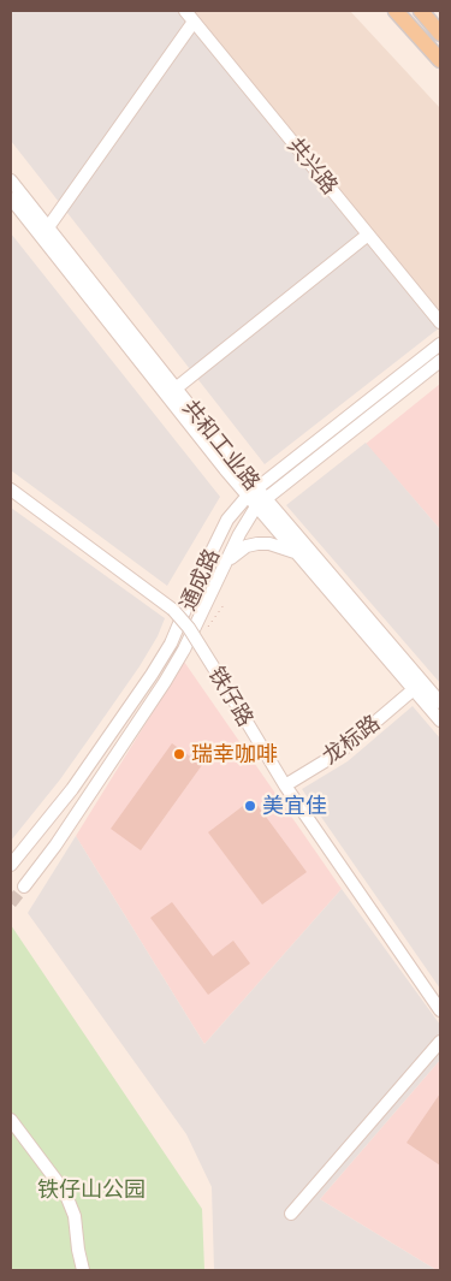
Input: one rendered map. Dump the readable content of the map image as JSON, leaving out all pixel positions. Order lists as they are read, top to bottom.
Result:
{
  "streets": {
    "street": [
      "共兴路",
      "共和工业路",
      "通成路",
      "铁仔路",
      "龙标路"
    ]
  },
  "crossings": [
    ["共和工业路", "通成路"],
    ["共和工业路", "龙标路"],
    ["铁仔路", "龙标路"]
  ],
  "parks": ["铁仔山公园"],
  "places": ["瑞幸咖啡", "美宜佳"]
}
